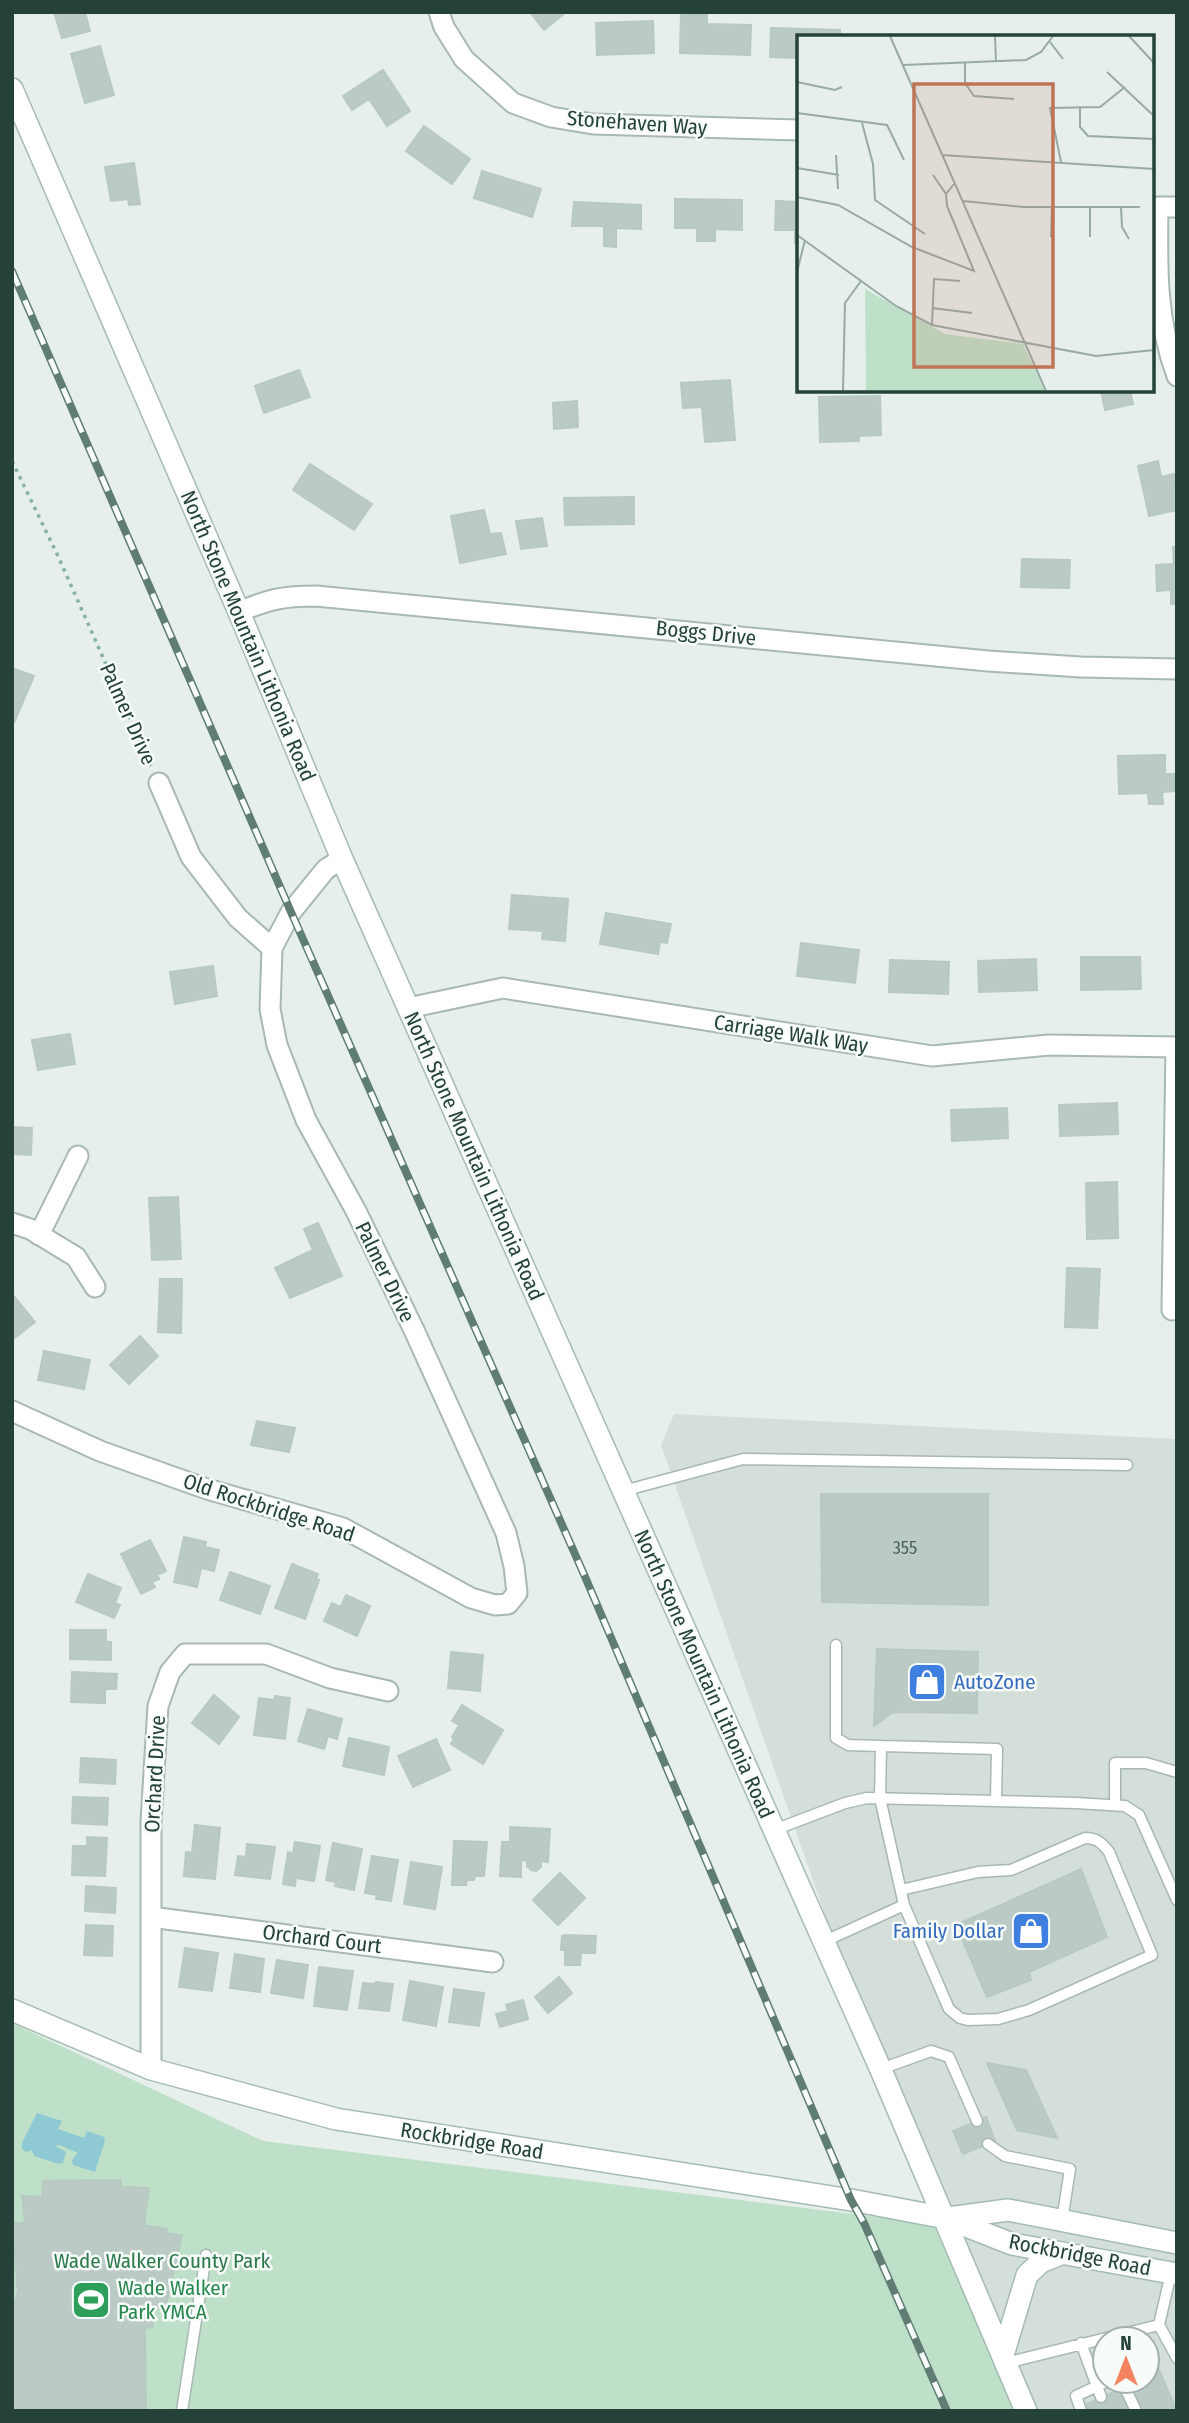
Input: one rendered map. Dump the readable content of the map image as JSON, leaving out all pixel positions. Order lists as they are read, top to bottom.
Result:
{
  "streets": {
    "main road": ["North Stone Mountain Lithonia Road", "Rockbridge Road"],
    "street": [
      "Stonehaven Way",
      "Boggs Drive",
      "Palmer Drive",
      "Carriage Walk Way",
      "Old Rockbridge Road",
      "Orchard Drive",
      "Orchard Court"
    ]
  },
  "crossings": [
    ["Boggs Drive", "North Stone Mountain Lithonia Road"],
    ["North Stone Mountain Lithonia Road", "Palmer Drive"],
    ["North Stone Mountain Lithonia Road", "Carriage Walk Way"],
    ["North Stone Mountain Lithonia Road", "Rockbridge Road"],
    ["Palmer Drive", "Old Rockbridge Road"],
    ["Orchard Drive", "Orchard Court"],
    ["Orchard Drive", "Rockbridge Road"]
  ],
  "parks": ["Wade Walker County Park"],
  "places": {
    "shop": ["AutoZone", "Family Dollar"],
    "sports": ["Wade Walker Park YMCA"]
  },
  "house_numbers": ["355"],
  "north": "top"
}
